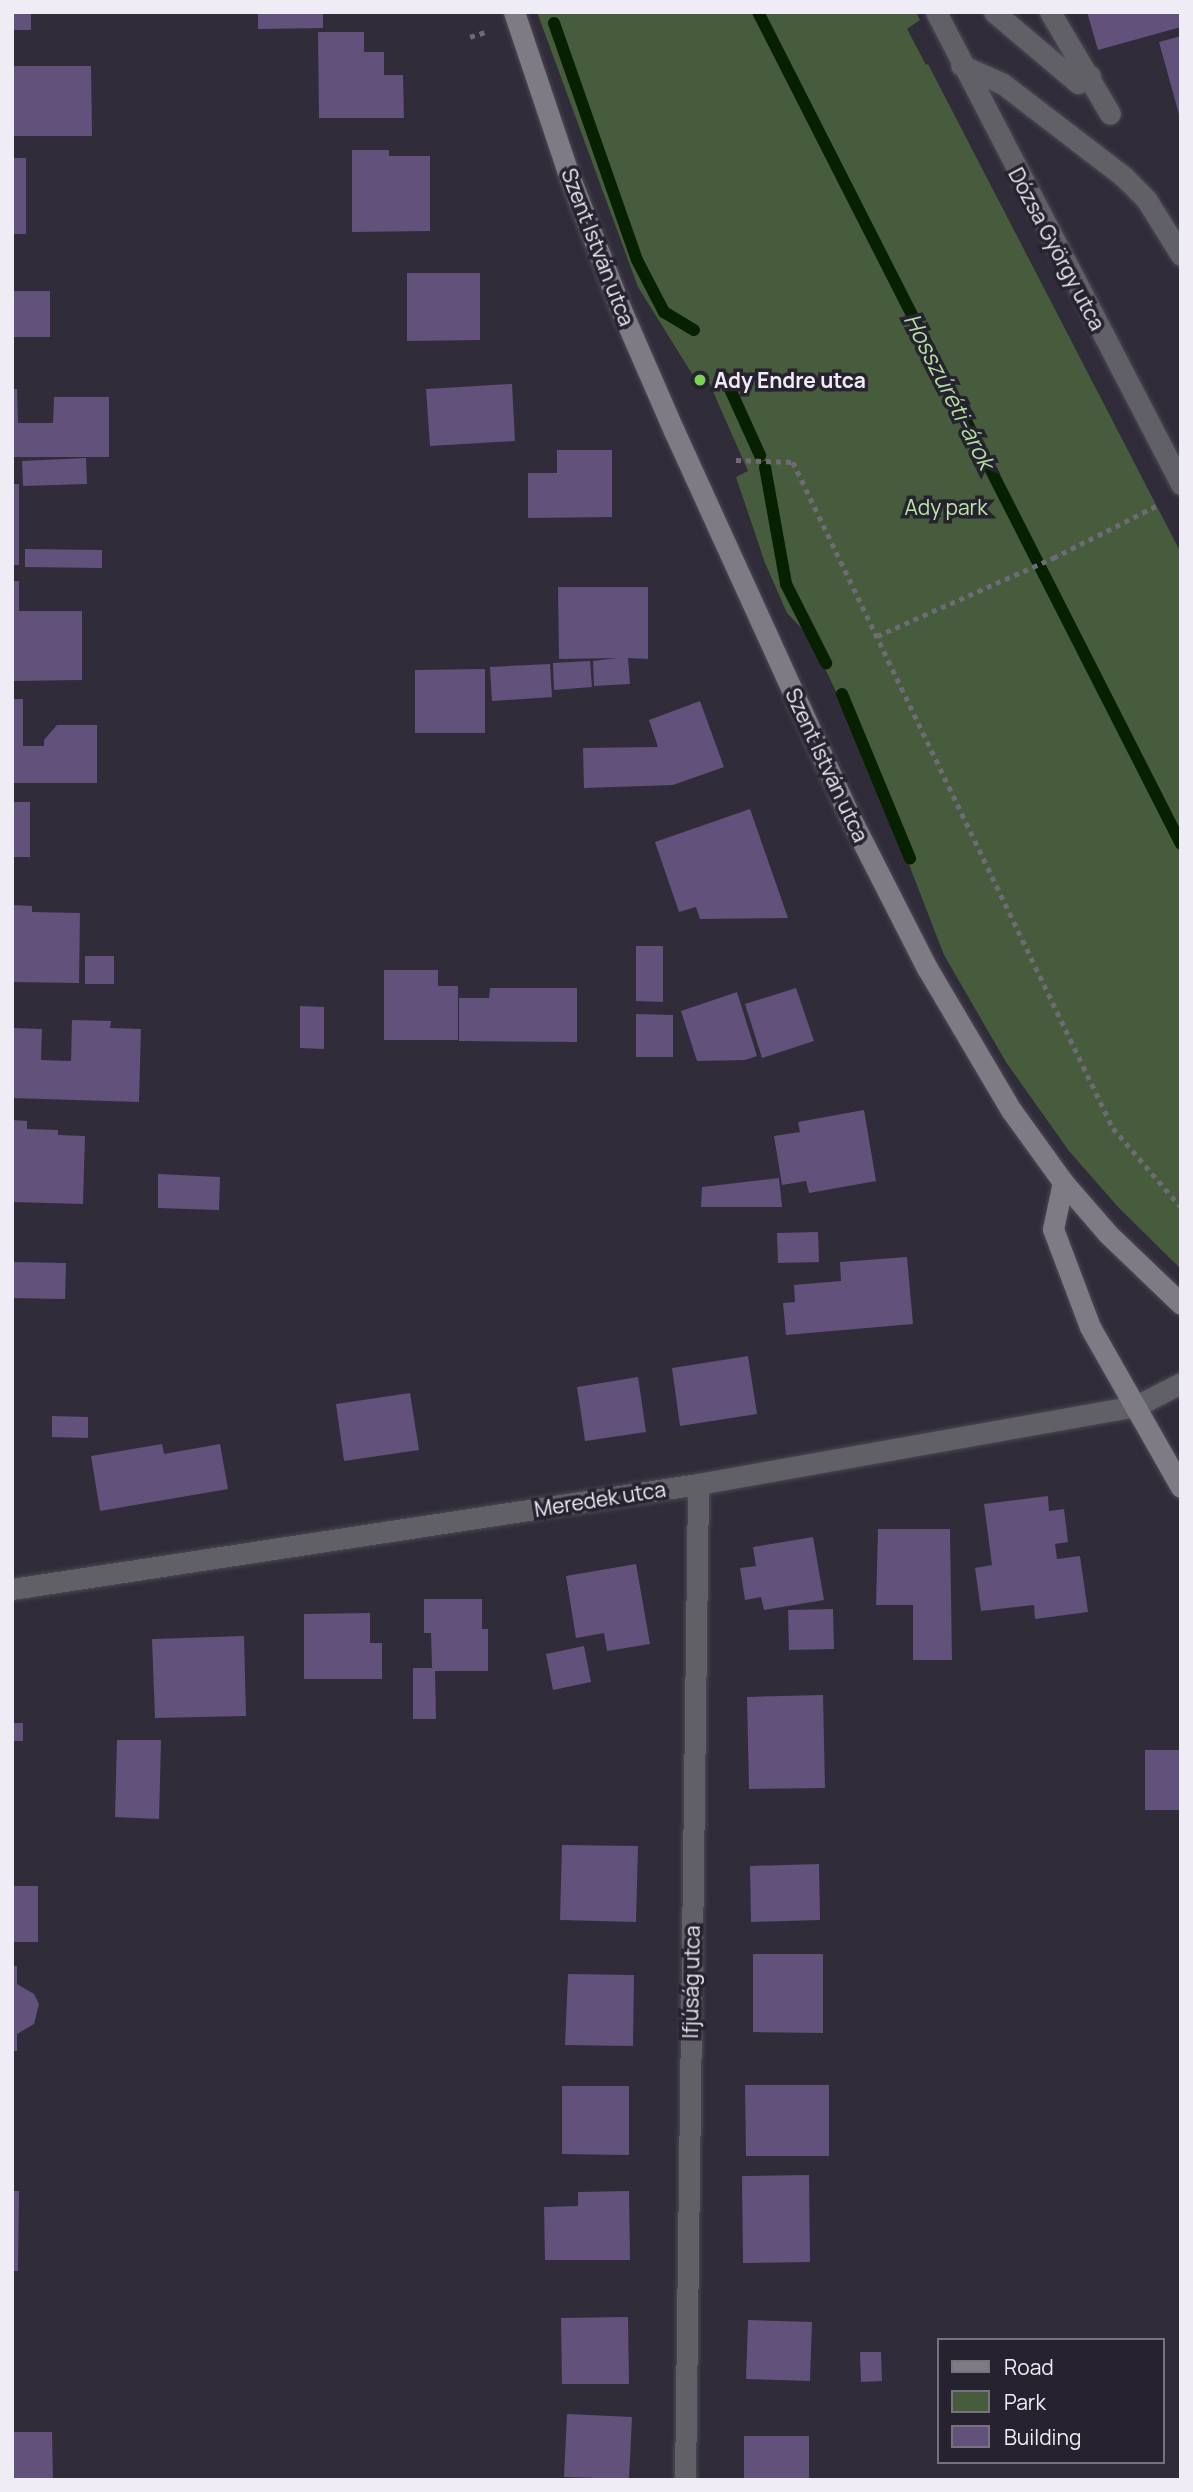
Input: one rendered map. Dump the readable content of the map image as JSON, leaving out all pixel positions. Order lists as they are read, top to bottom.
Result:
{
  "streets": {
    "main road": ["Szent István utca"],
    "street": ["Dózsa György utca", "Meredek utca", "Ifjúság utca"]
  },
  "crossings": [
    ["Meredek utca", "Ifjúság utca"]
  ],
  "water": ["Hosszúréti-árok"],
  "parks": ["Ady park"],
  "places": ["Ady Endre utca"],
  "legend": ["Road", "Park", "Building"]
}
